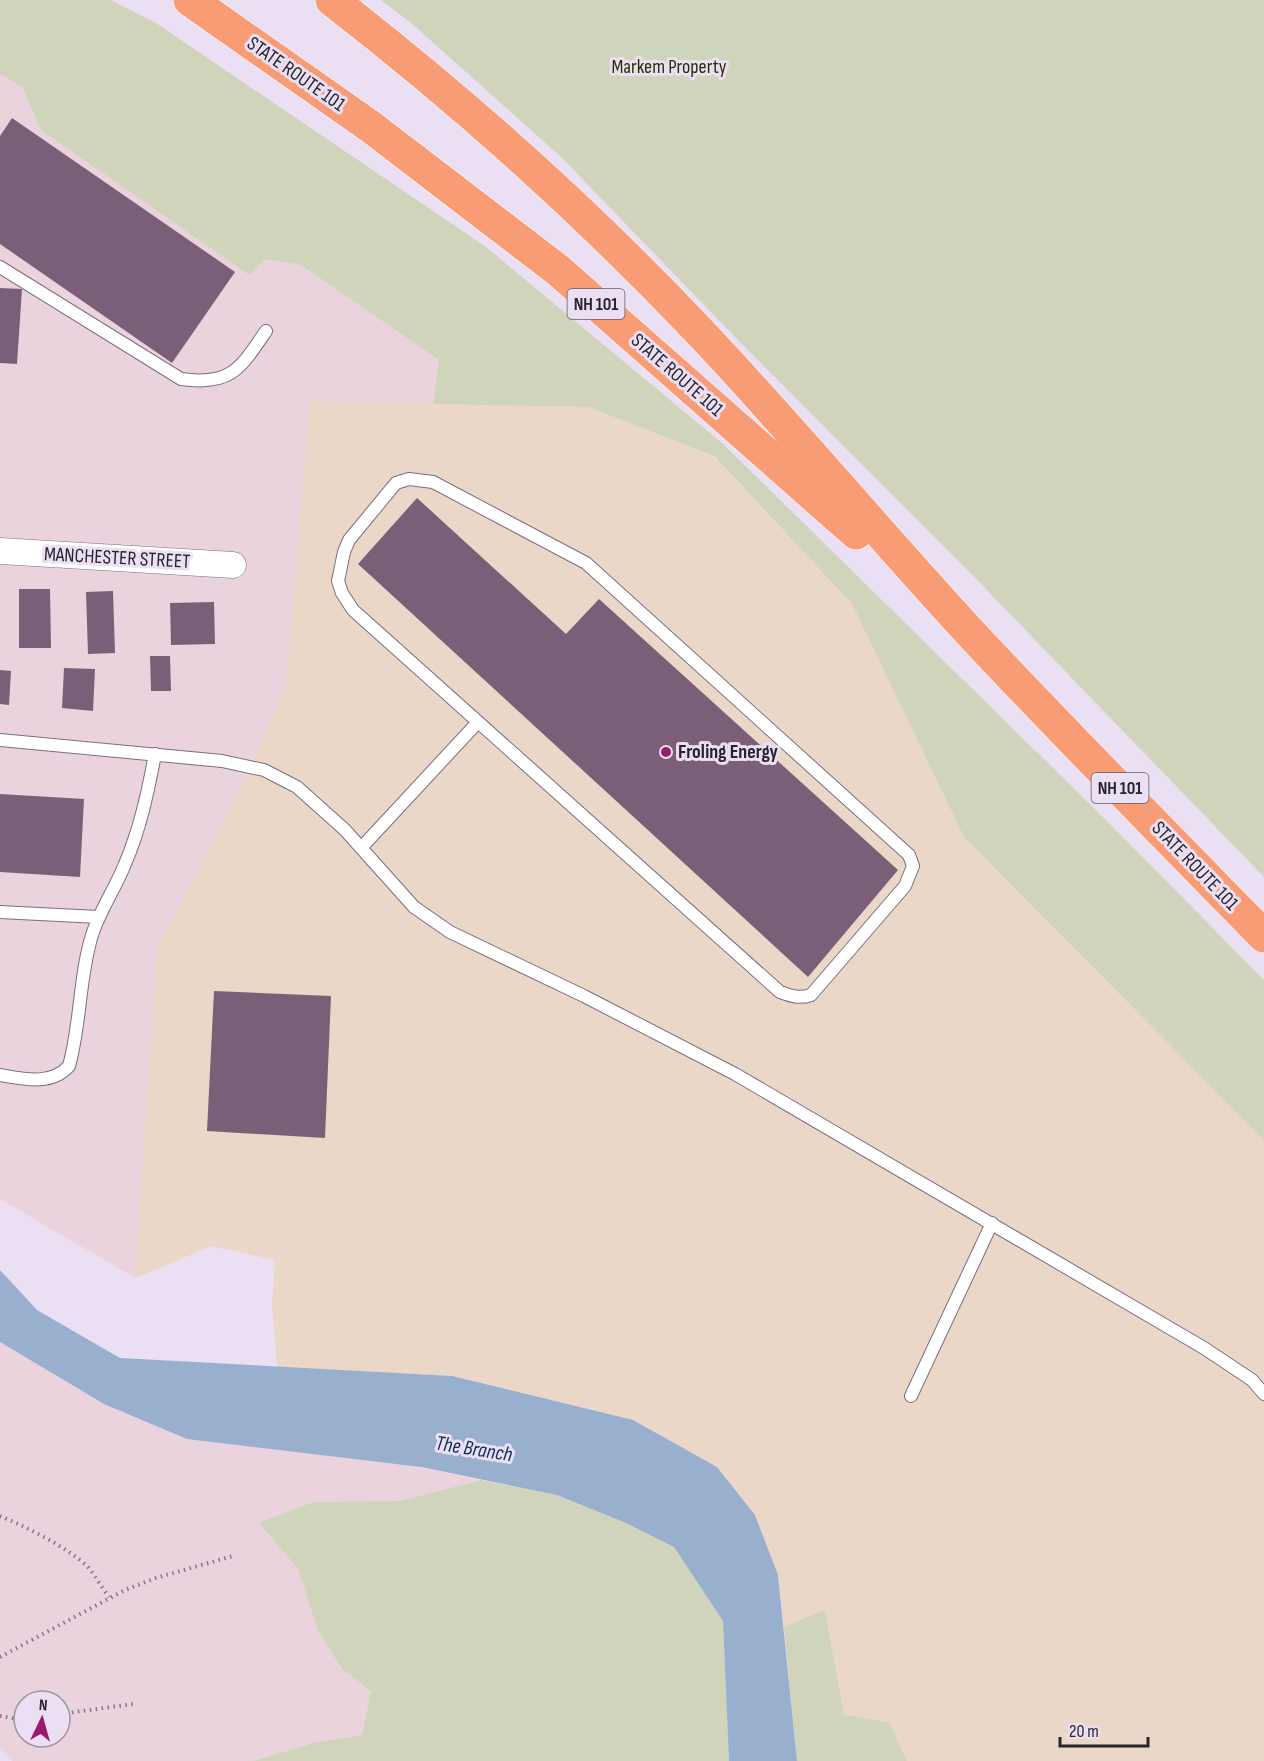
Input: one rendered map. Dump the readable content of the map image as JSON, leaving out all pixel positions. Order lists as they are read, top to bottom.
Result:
{
  "streets": {
    "highway": ["STATE ROUTE 101", "NH 101"],
    "street": ["MANCHESTER STREET"]
  },
  "water": ["The Branch"],
  "parks": ["Markem Property"],
  "places": ["Froling Energy"],
  "scale_bar": "20 m",
  "north": "top"
}
